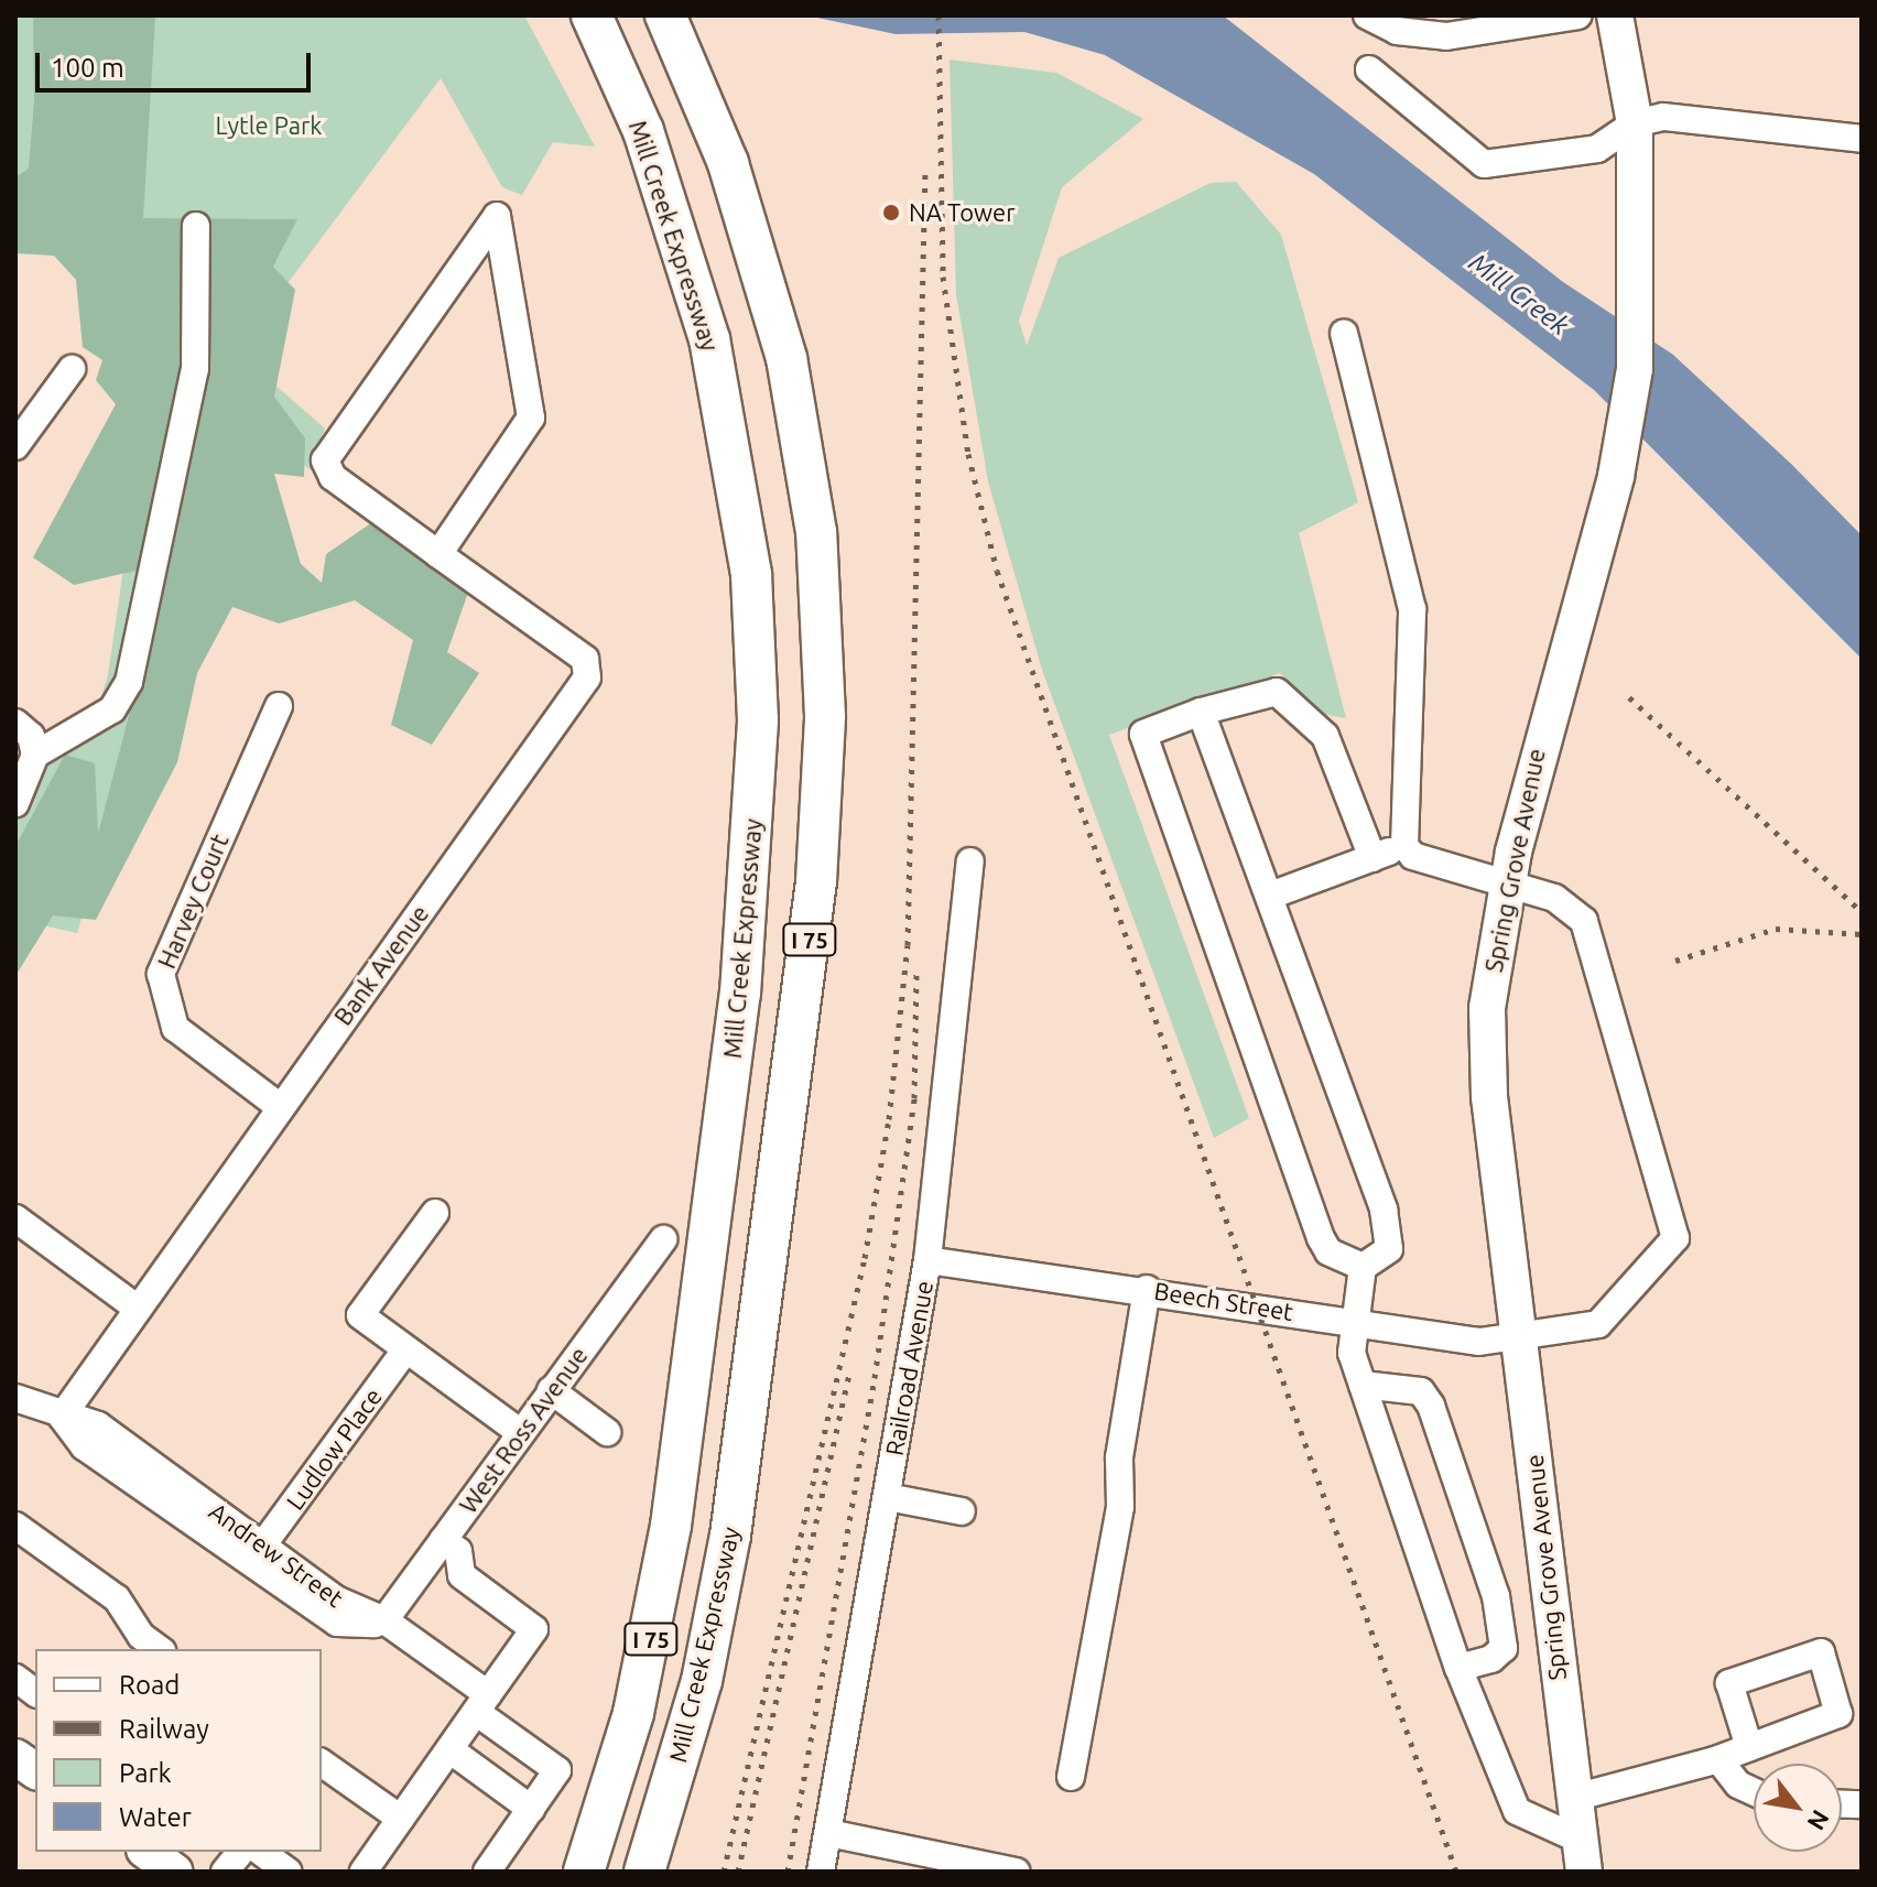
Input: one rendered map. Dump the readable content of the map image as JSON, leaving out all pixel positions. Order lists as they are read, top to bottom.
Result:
{
  "streets": {
    "highway": ["Mill Creek Expressway", "I 75"],
    "main road": ["Spring Grove Avenue"],
    "street": [
      "Harvey Court",
      "Bank Avenue",
      "Beech Street",
      "Railroad Avenue",
      "West Ross Avenue",
      "Ludlow Place",
      "Andrew Street"
    ]
  },
  "crossings": [
    ["Spring Grove Avenue", "Beech Street"],
    ["Harvey Court", "Bank Avenue"],
    ["Bank Avenue", "Andrew Street"],
    ["Beech Street", "Railroad Avenue"],
    ["West Ross Avenue", "Andrew Street"],
    ["Ludlow Place", "Andrew Street"]
  ],
  "water": ["Mill Creek"],
  "parks": ["Lytle Park"],
  "places": ["NA Tower"],
  "legend": [
    "Road",
    "Railway",
    "Park",
    "Water"
  ],
  "scale_bar": "100 m",
  "north": "bottom right"
}
